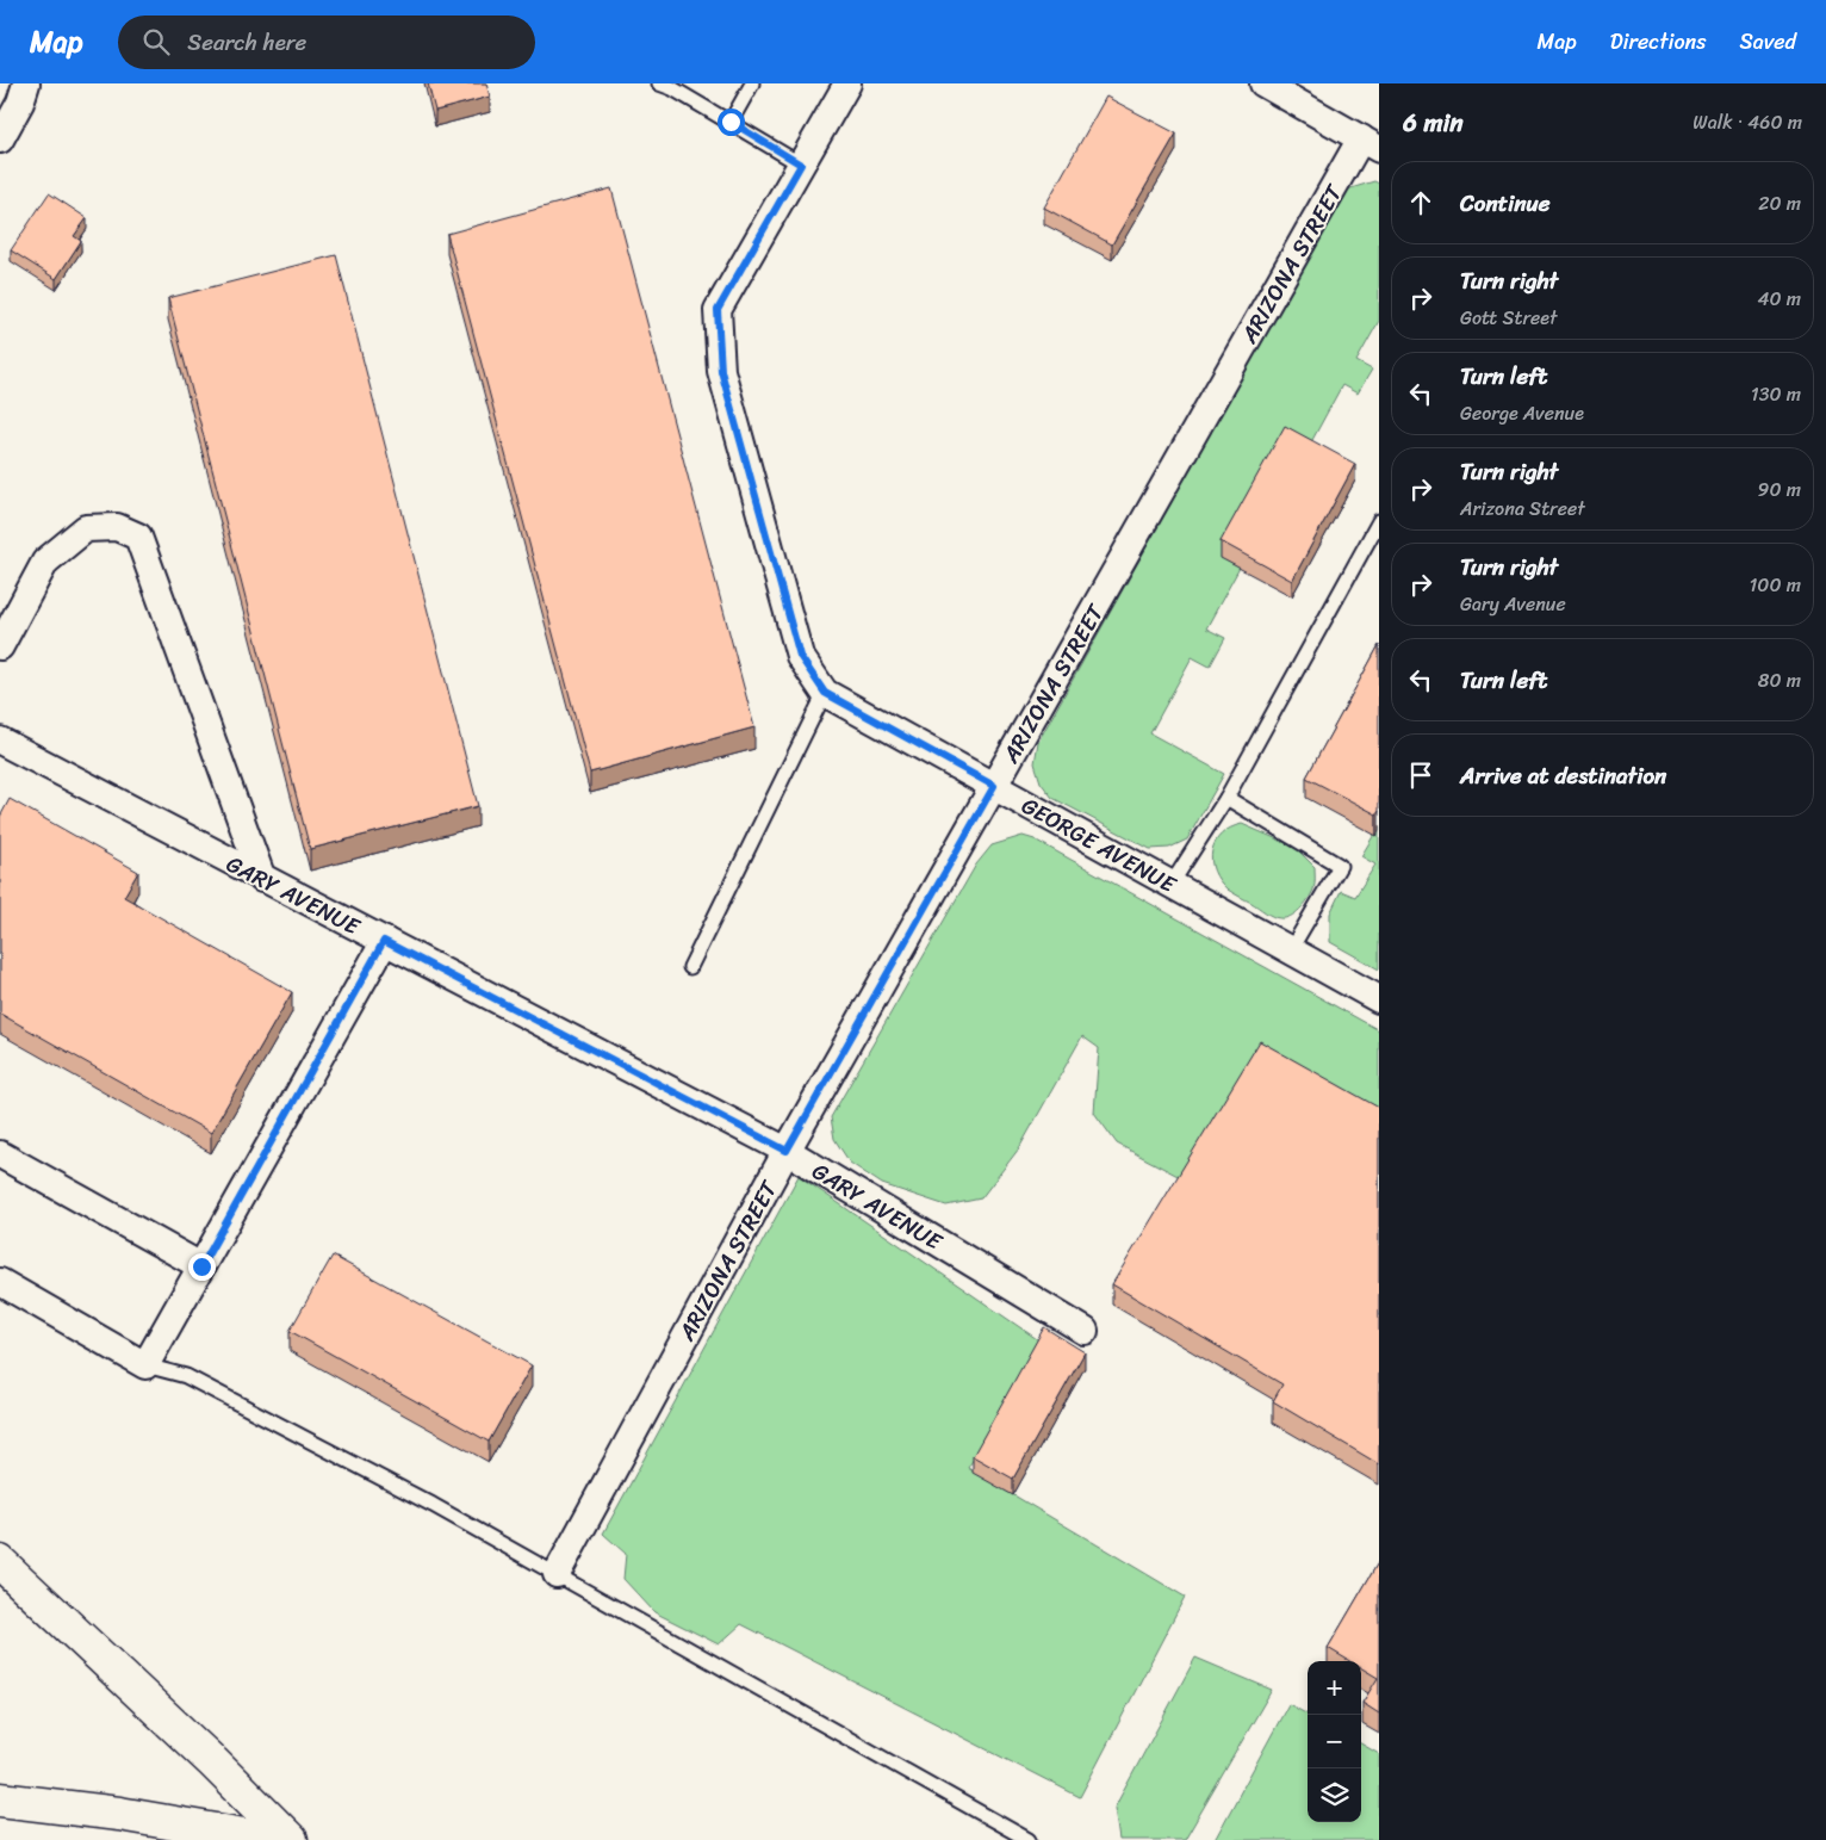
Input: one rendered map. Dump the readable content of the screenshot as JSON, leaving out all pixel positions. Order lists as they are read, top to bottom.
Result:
{
  "streets": {
    "street": ["ARIZONA STREET", "GEORGE AVENUE", "GARY AVENUE"]
  },
  "crossings": [
    ["ARIZONA STREET", "GEORGE AVENUE"],
    ["ARIZONA STREET", "GARY AVENUE"]
  ],
  "page": {
    "header": "Map",
    "search": "Search here",
    "nav": ["Map", "Directions", "Saved"],
    "heading": ["6 min", "Walk · 460 m"],
    "list": [
      ["Continue", "20 m"],
      ["Turn right", "Gott Street", "40 m"],
      ["Turn left", "George Avenue", "130 m"],
      ["Turn right", "Arizona Street", "90 m"],
      ["Turn right", "Gary Avenue", "100 m"],
      ["Turn left", "80 m"],
      "Arrive at destination"
    ],
    "map_buttons": ["+", "−"]
  }
}
